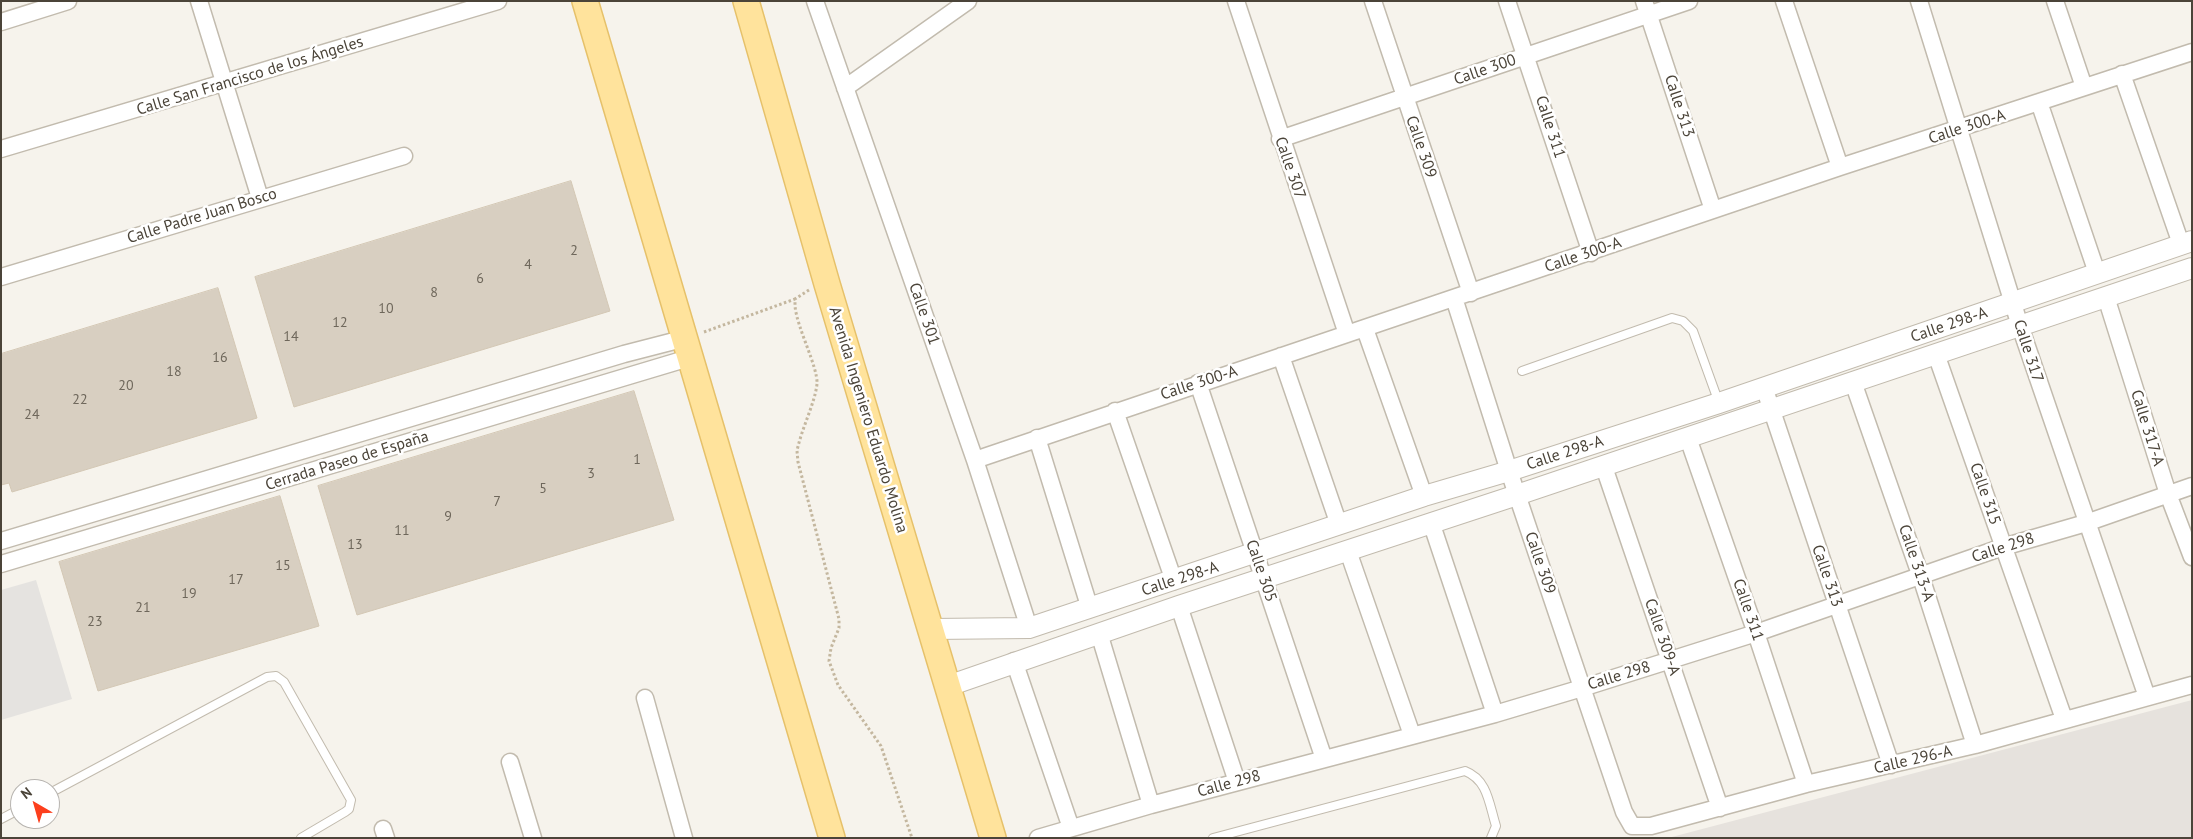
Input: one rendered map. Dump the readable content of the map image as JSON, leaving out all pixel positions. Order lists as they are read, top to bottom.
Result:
{
  "streets": {
    "main road": ["Avenida Ingeniero Eduardo Molina"],
    "street": [
      "Calle 300",
      "Calle San Francisco de los Ángeles",
      "Calle 313",
      "Calle 311",
      "Calle 300-A",
      "Calle 309",
      "Calle 307",
      "Calle Padre Juan Bosco",
      "Calle 301",
      "Calle 298-A",
      "Calle 317",
      "Calle 317-A",
      "Cerrada Paseo de España",
      "Calle 315",
      "Calle 298",
      "Calle 313-A",
      "Calle 305",
      "Calle 309-A",
      "Calle 296-A"
    ]
  },
  "crossings": [
    ["Calle 300", "Calle 313"],
    ["Calle 300", "Calle 311"],
    ["Calle 300", "Calle 309"],
    ["Calle 300", "Calle 307"],
    ["Calle 313", "Calle 300-A"],
    ["Calle 313", "Calle 298-A"],
    ["Calle 313", "Calle 298"],
    ["Calle 313", "Calle 296-A"],
    ["Calle 311", "Calle 300-A"],
    ["Calle 311", "Calle 298-A"],
    ["Calle 311", "Calle 298"],
    ["Calle 311", "Calle 296-A"],
    ["Calle 300-A", "Calle 309"],
    ["Calle 300-A", "Calle 307"],
    ["Calle 300-A", "Calle 301"],
    ["Calle 300-A", "Calle 317"],
    ["Calle 300-A", "Calle 305"],
    ["Calle 309", "Calle 298-A"],
    ["Calle 309", "Calle 298"],
    ["Calle 309", "Calle 296-A"],
    ["Calle 301", "Calle 298-A"],
    ["Calle 298-A", "Calle 317"],
    ["Calle 298-A", "Avenida Ingeniero Eduardo Molina"],
    ["Calle 298-A", "Calle 317-A"],
    ["Calle 298-A", "Calle 315"],
    ["Calle 298-A", "Calle 313-A"],
    ["Calle 298-A", "Calle 305"],
    ["Calle 298-A", "Calle 309-A"],
    ["Calle 317", "Calle 298"],
    ["Calle 317", "Calle 296-A"],
    ["Calle 317-A", "Calle 298"],
    ["Calle 315", "Calle 298"],
    ["Calle 315", "Calle 296-A"],
    ["Calle 298", "Calle 313-A"],
    ["Calle 298", "Calle 305"],
    ["Calle 298", "Calle 309-A"],
    ["Calle 313-A", "Calle 296-A"],
    ["Calle 309-A", "Calle 296-A"]
  ],
  "house_numbers": [
    "2",
    "4",
    "6",
    "8",
    "10",
    "12",
    "14",
    "16",
    "18",
    "20",
    "22",
    "24",
    "1",
    "3",
    "5",
    "7",
    "9",
    "11",
    "13",
    "15",
    "17",
    "19",
    "21",
    "23"
  ],
  "north": "top left"
}
